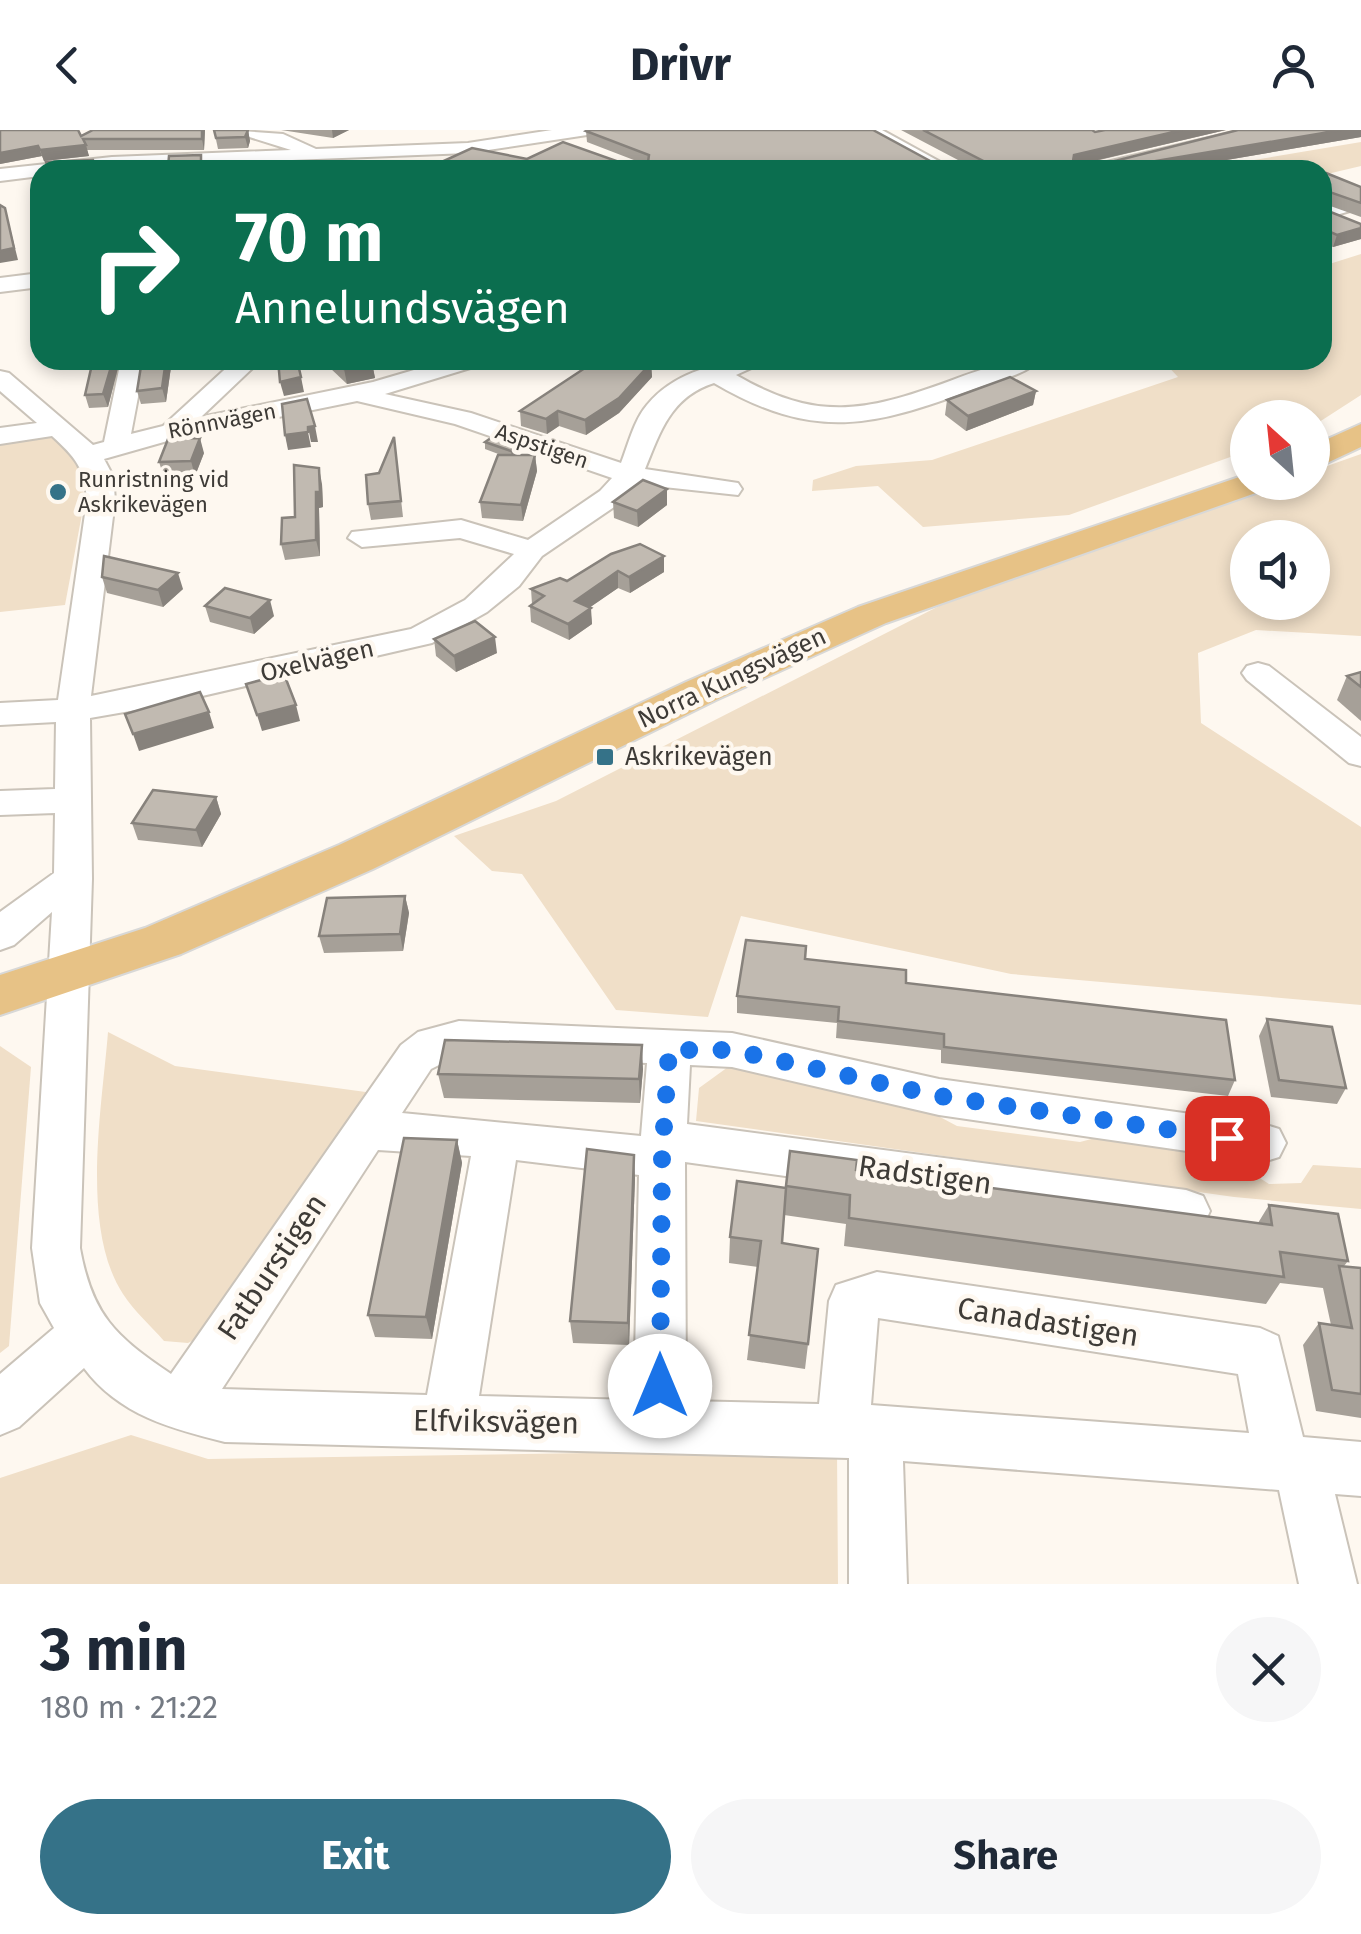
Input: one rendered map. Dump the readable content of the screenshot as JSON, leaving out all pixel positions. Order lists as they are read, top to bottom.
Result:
{
  "streets": {
    "main road": ["Norra Kungsvägen"],
    "street": [
      "Rönnvägen",
      "Aspstigen",
      "Oxelvägen",
      "Radstigen",
      "Fatburstigen",
      "Canadastigen",
      "Elfviksvägen"
    ]
  },
  "crossings": [
    ["Rönnvägen", "Aspstigen"],
    ["Aspstigen", "Oxelvägen"],
    ["Norra Kungsvägen", "Elfviksvägen"],
    ["Fatburstigen", "Elfviksvägen"],
    ["Canadastigen", "Elfviksvägen"]
  ],
  "places": {
    "other": ["Runristning vid Askrikevägen"],
    "transit": ["Askrikevägen"]
  },
  "north": "top left",
  "page": {
    "header": "Drivr",
    "turn": ["70 m", "Annelundsvägen"],
    "heading": ["3 min", "180 m · 21:22"],
    "buttons": ["Exit", "Share"]
  }
}
